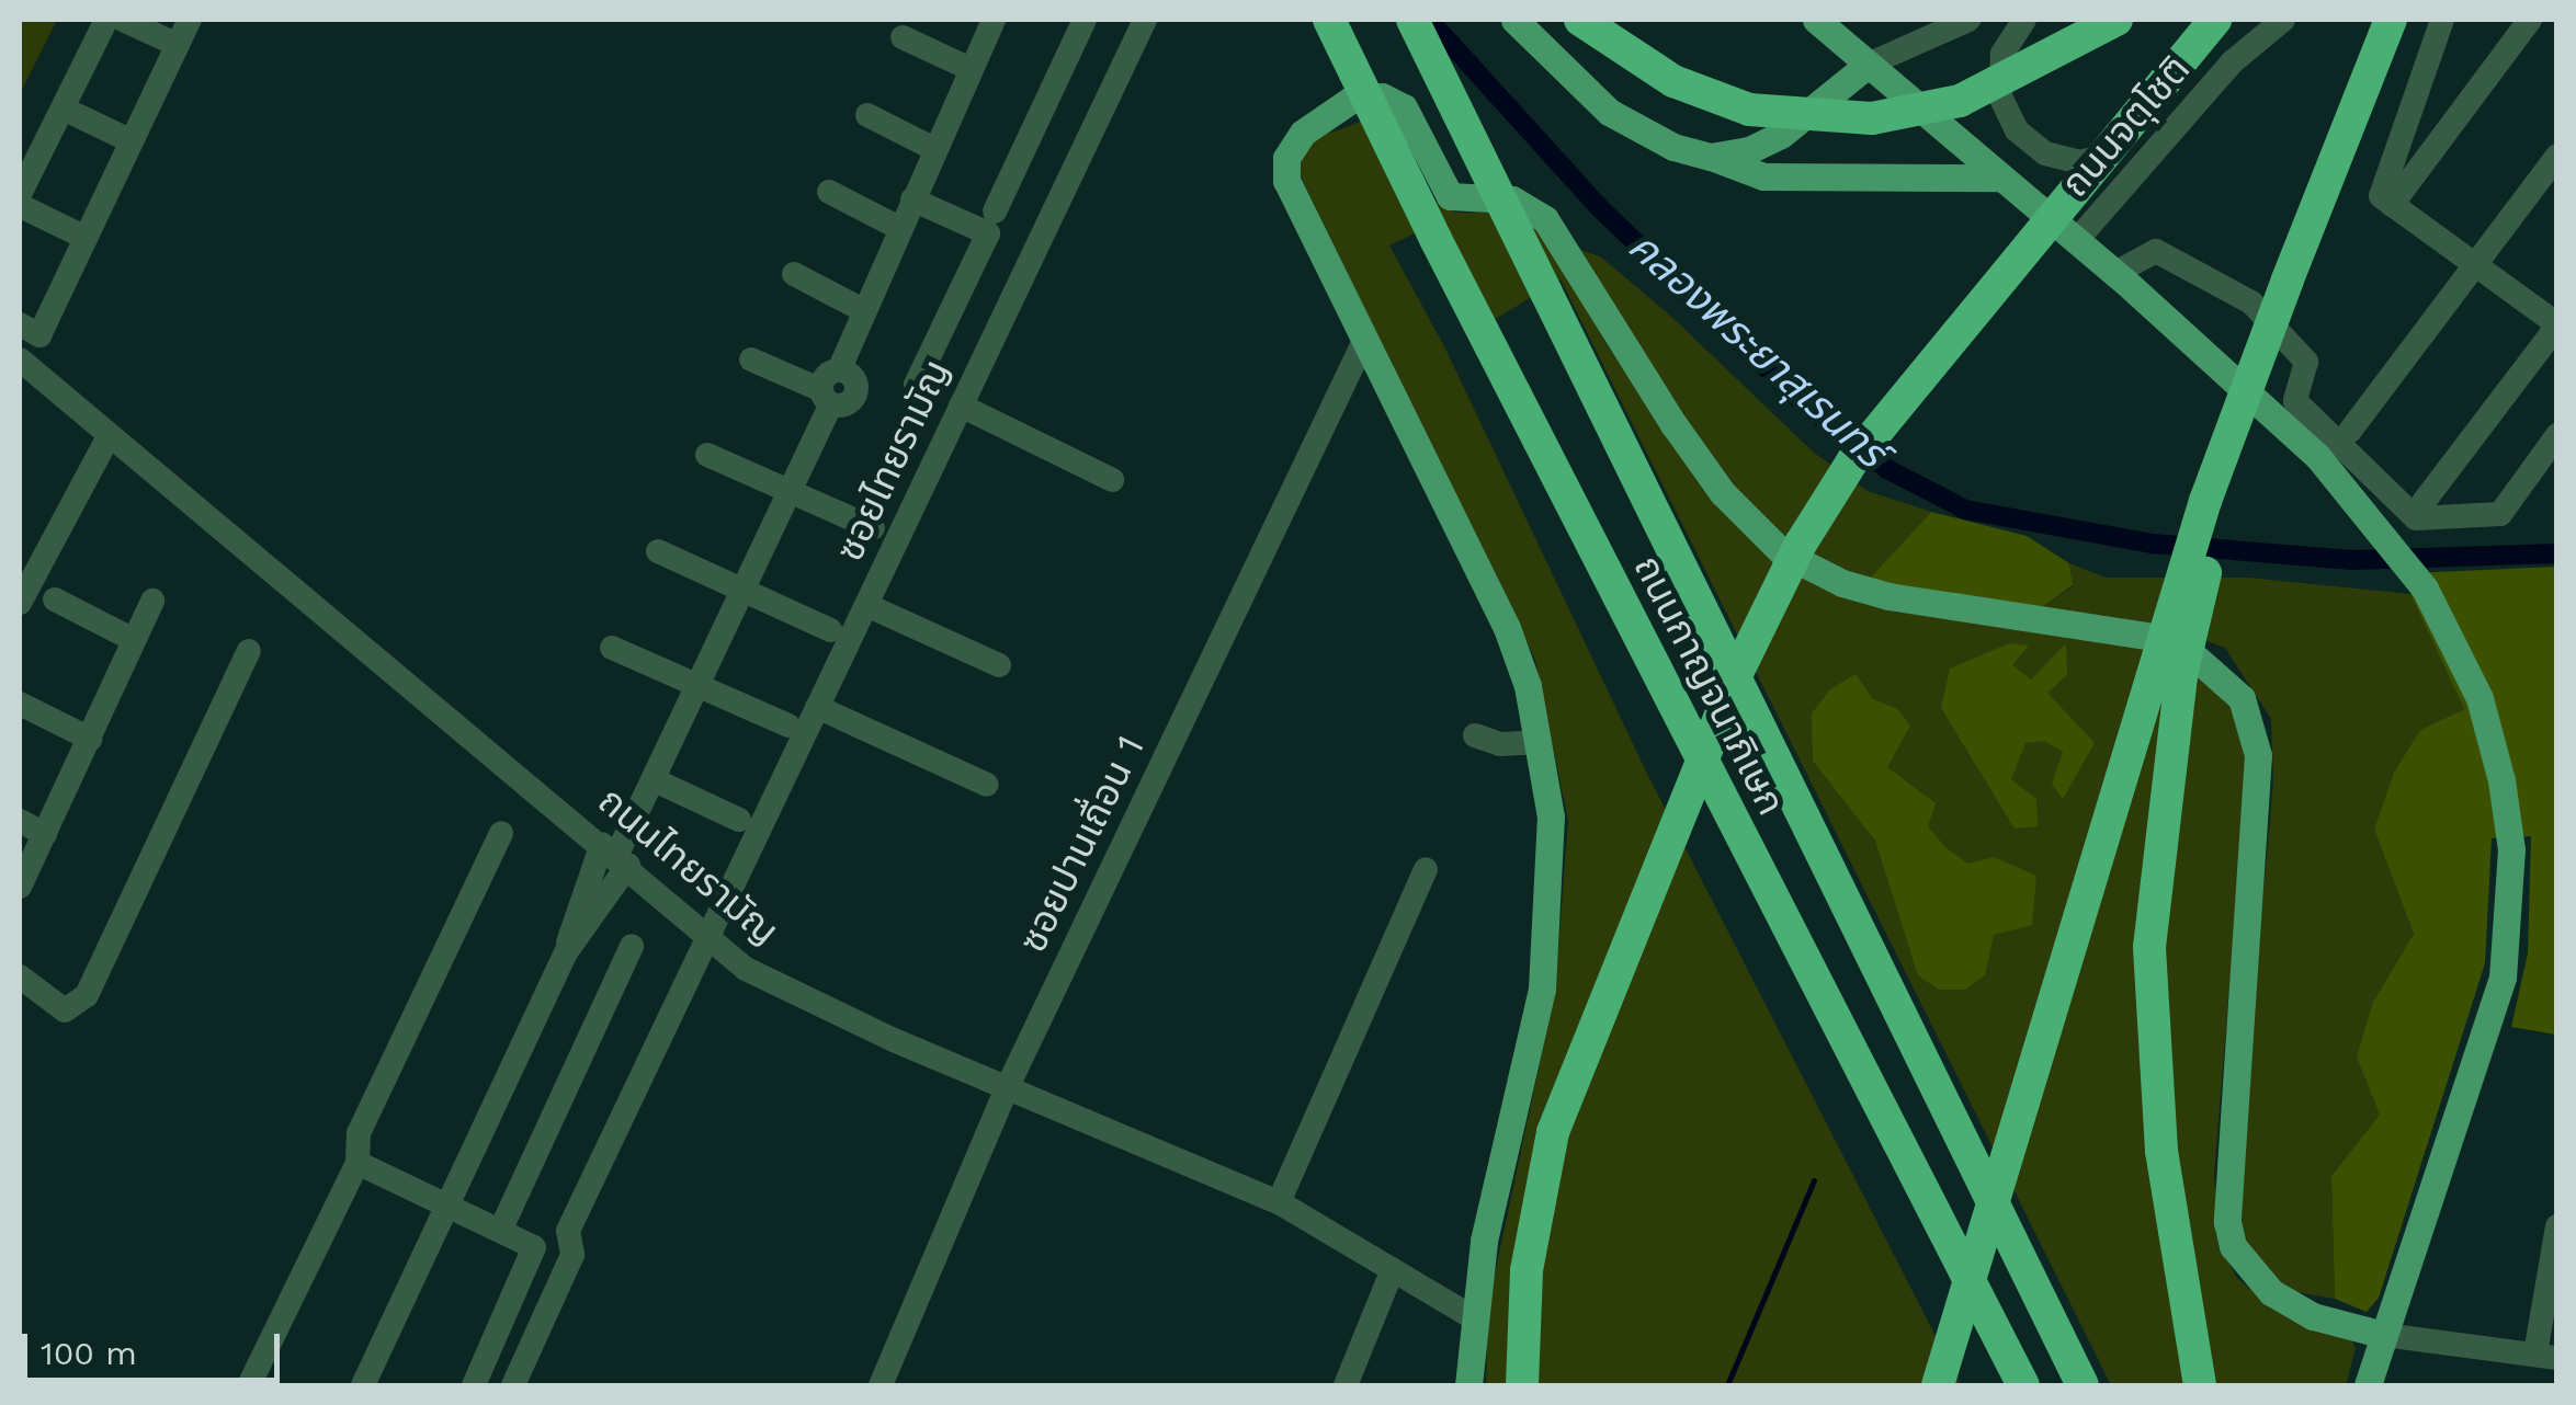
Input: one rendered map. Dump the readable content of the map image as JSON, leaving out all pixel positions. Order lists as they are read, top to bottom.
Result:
{
  "streets": {
    "highway": ["ถนนกาญจนาภิเษก"],
    "street": [
      "ถนนจตุโชติ",
      "ซอยไทยรามัญ",
      "ซอยปานเถื่อน 1",
      "ถนนไทยรามัญ"
    ]
  },
  "crossings": [
    ["ซอยไทยรามัญ", "ถนนไทยรามัญ"],
    ["ซอยปานเถื่อน 1", "ถนนไทยรามัญ"]
  ],
  "water": ["คลองพระยาสุเรนทร์"],
  "scale_bar": "100 m"
}
